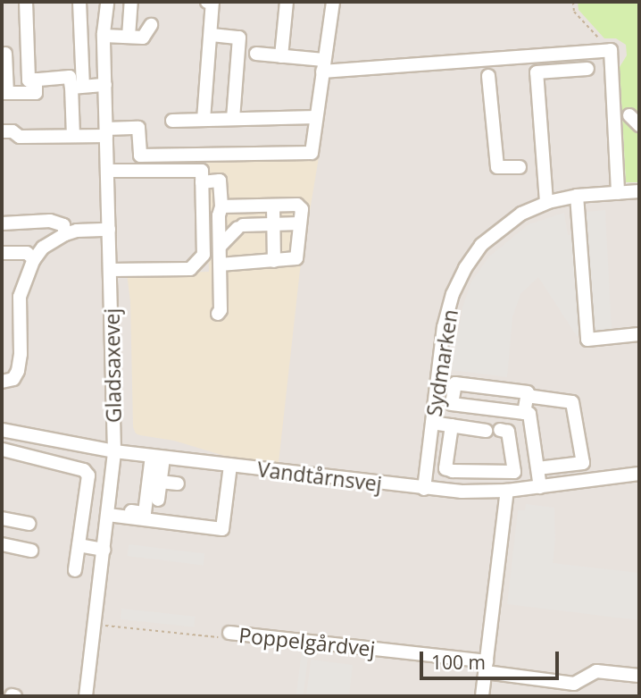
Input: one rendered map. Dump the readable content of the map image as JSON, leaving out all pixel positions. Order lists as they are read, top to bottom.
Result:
{
  "streets": {
    "street": [
      "Sydmarken",
      "Gladsaxevej",
      "Vandtårnsvej",
      "Poppelgårdvej"
    ]
  },
  "crossings": [
    ["Sydmarken", "Vandtårnsvej"],
    ["Gladsaxevej", "Vandtårnsvej"],
    ["Gladsaxevej", "Poppelgårdvej"]
  ],
  "scale_bar": "100 m"
}
